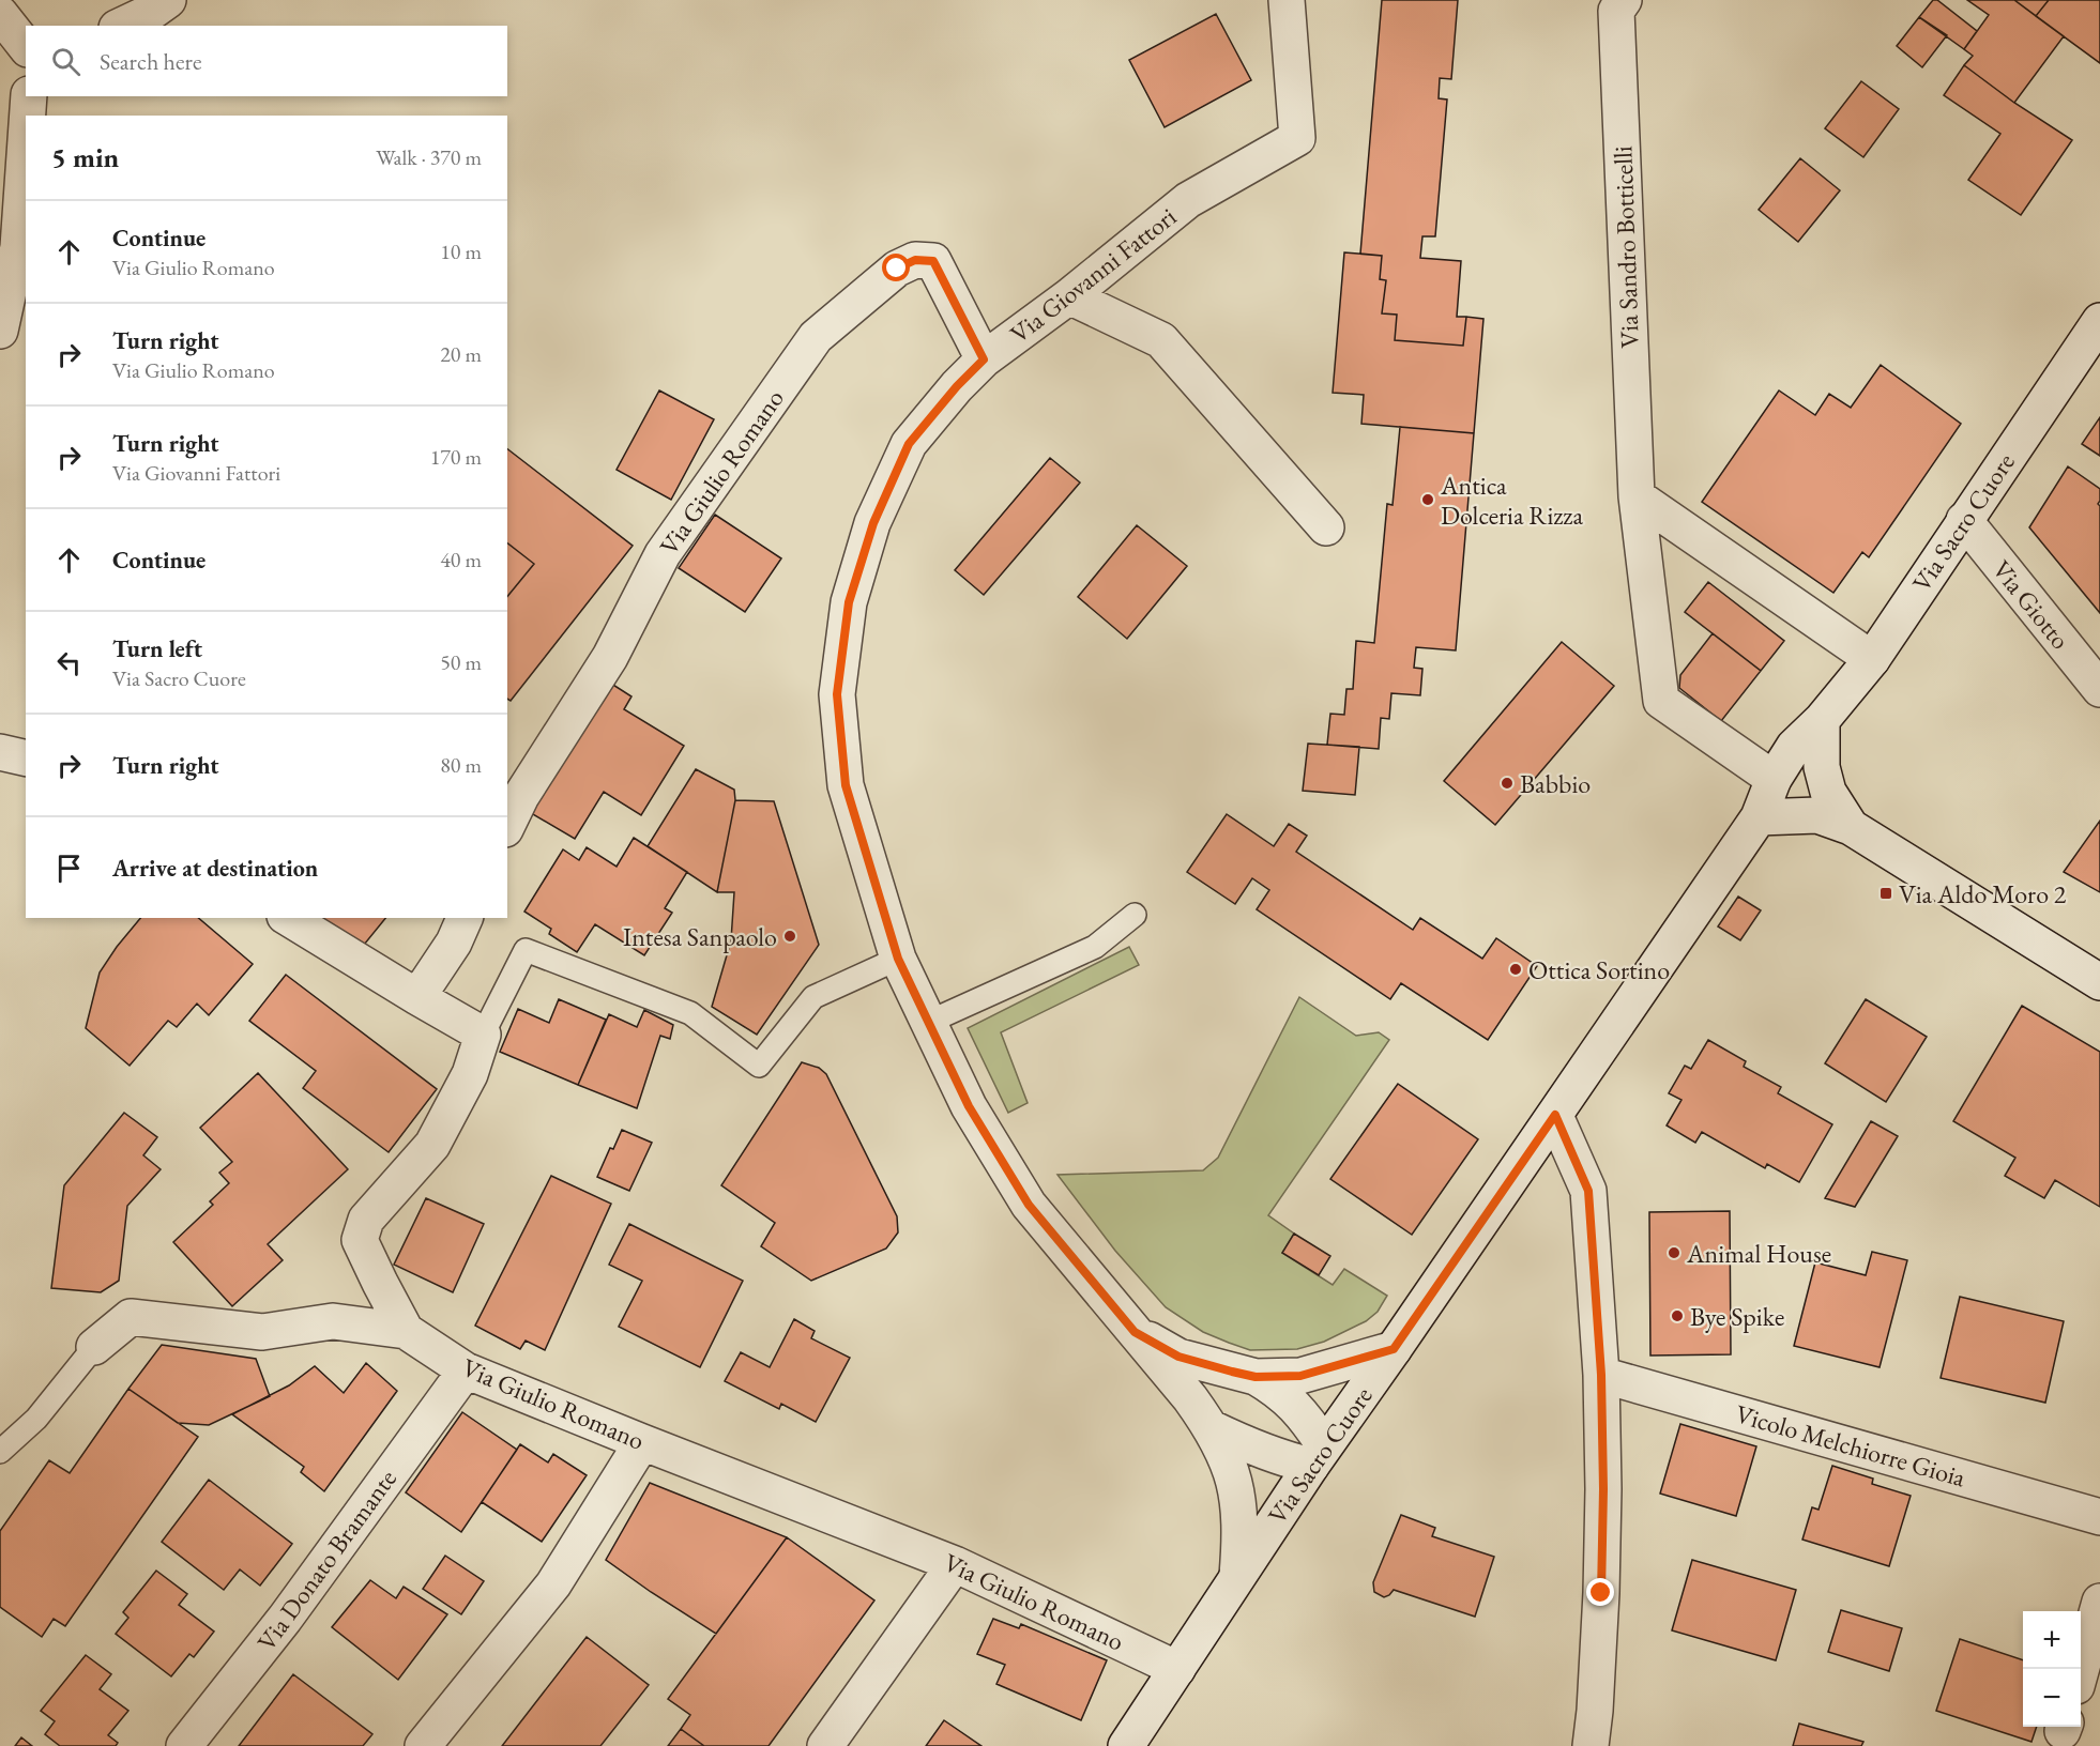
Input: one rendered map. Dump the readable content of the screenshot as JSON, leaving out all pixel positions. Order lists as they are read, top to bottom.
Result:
{
  "streets": {
    "street": [
      "Via Sandro Botticelli",
      "Via Giovanni Fattori",
      "Via Giulio Romano",
      "Via Sacro Cuore",
      "Via Giotto",
      "Vicolo Melchiorre Gioia",
      "Via Donato Bramante"
    ]
  },
  "crossings": [
    ["Via Sandro Botticelli", "Via Sacro Cuore"],
    ["Via Giovanni Fattori", "Via Giulio Romano"],
    ["Via Giovanni Fattori", "Via Sacro Cuore"],
    ["Via Giulio Romano", "Via Sacro Cuore"],
    ["Via Giulio Romano", "Via Donato Bramante"],
    ["Via Sacro Cuore", "Via Giotto"]
  ],
  "places": {
    "other": [
      "Antica Dolceria Rizza",
      "Babbio",
      "Intesa Sanpaolo",
      "Ottica Sortino",
      "Animal House",
      "Bye Spike"
    ],
    "transit": ["Via Aldo Moro 2"]
  },
  "page": {
    "search": "Search here",
    "heading": ["5 min", "Walk · 370 m"],
    "list": [
      ["Continue", "Via Giulio Romano", "10 m"],
      ["Turn right", "Via Giulio Romano", "20 m"],
      ["Turn right", "Via Giovanni Fattori", "170 m"],
      ["Continue", "40 m"],
      ["Turn left", "Via Sacro Cuore", "50 m"],
      ["Turn right", "80 m"],
      "Arrive at destination"
    ],
    "map_buttons": ["+", "−"]
  }
}
